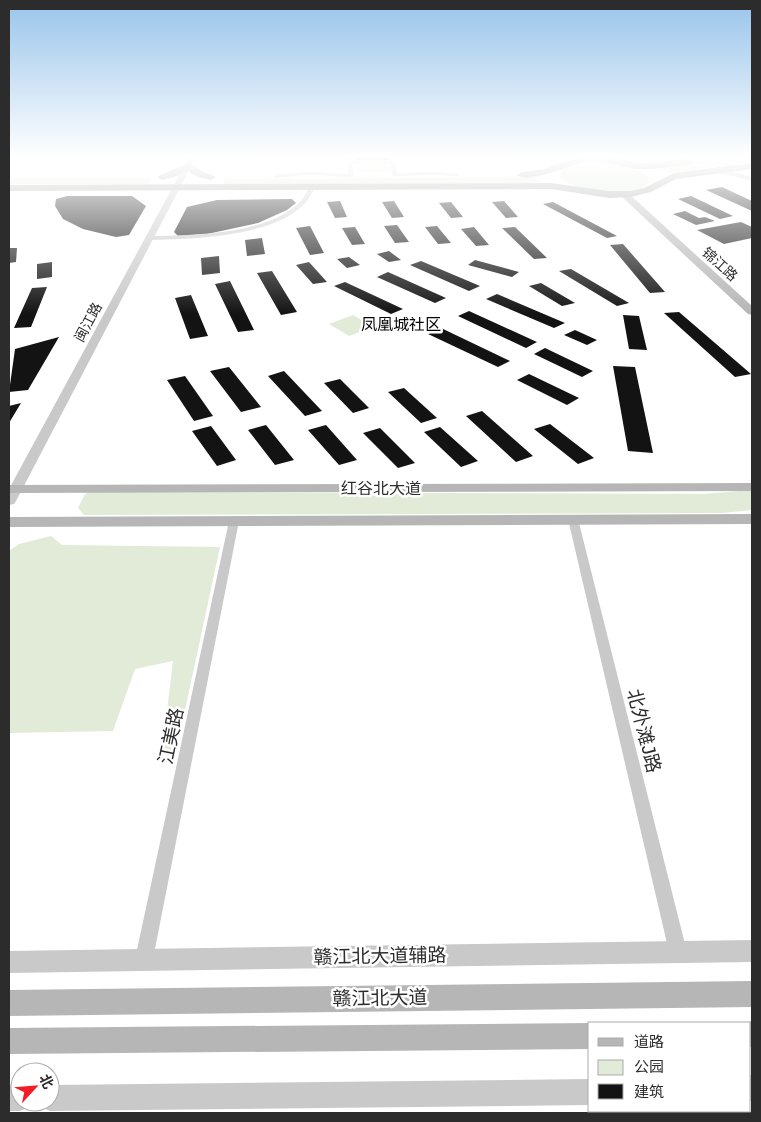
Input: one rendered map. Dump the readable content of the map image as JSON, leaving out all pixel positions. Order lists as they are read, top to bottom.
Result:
{
  "streets": {
    "main road": ["锦江路", "红谷北大道", "赣江北大道"],
    "street": [
      "闽江路",
      "北外滩J路",
      "江美路",
      "赣江北大道辅路"
    ]
  },
  "crossings": [
    ["闽江路", "红谷北大道"],
    ["红谷北大道", "北外滩J路"],
    ["红谷北大道", "江美路"],
    ["北外滩J路", "赣江北大道辅路"],
    ["江美路", "赣江北大道辅路"]
  ],
  "districts": ["凤凰城社区"],
  "legend": ["道路", "公园", "建筑"],
  "north": "top right"
}
